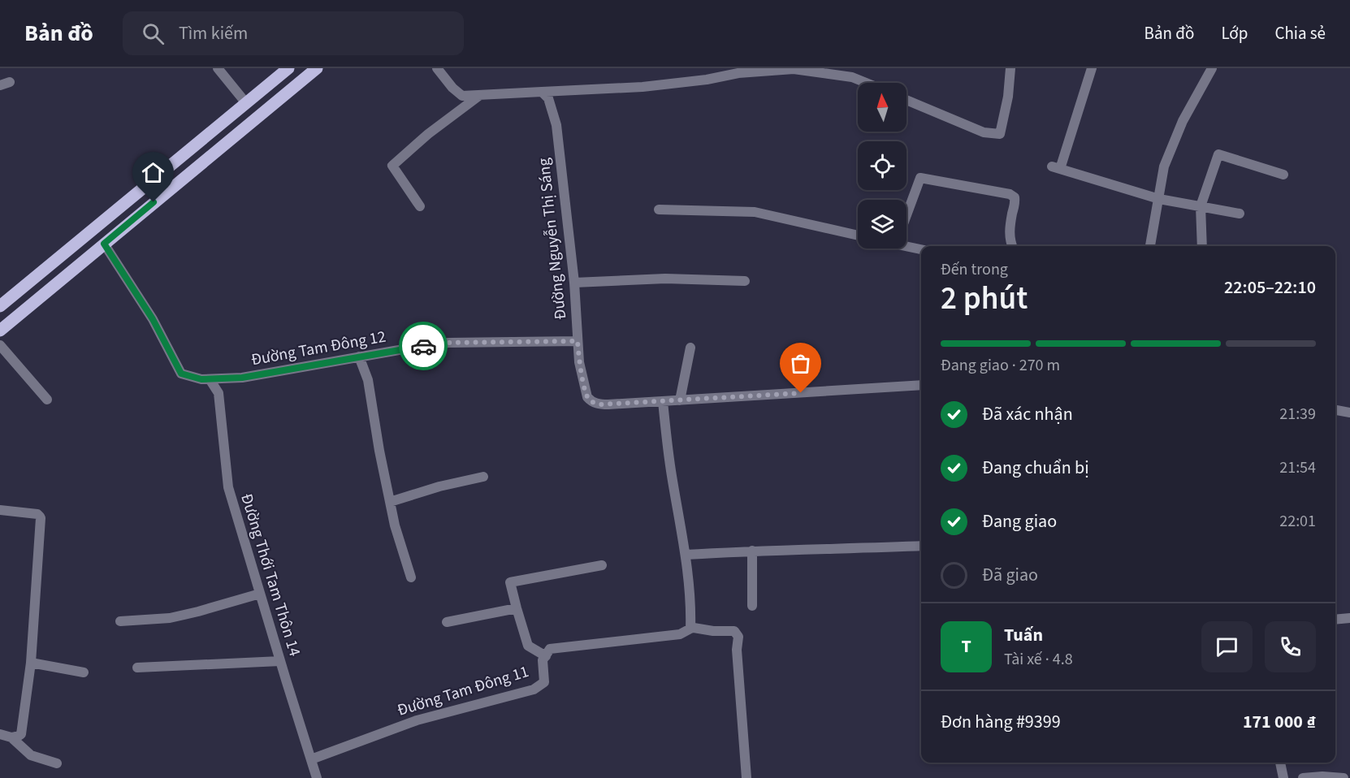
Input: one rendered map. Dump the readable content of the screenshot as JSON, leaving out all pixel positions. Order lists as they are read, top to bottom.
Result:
{
  "streets": {
    "street": [
      "Đường Nguyễn Thị Sáng",
      "Đường Tam Đông 12",
      "Đường Thới Tam Thôn 14",
      "Đường Tam Đông 11"
    ]
  },
  "crossings": [
    ["Đường Nguyễn Thị Sáng", "Đường Tam Đông 12"],
    ["Đường Tam Đông 12", "Đường Thới Tam Thôn 14"],
    ["Đường Thới Tam Thôn 14", "Đường Tam Đông 11"]
  ],
  "north": "top",
  "page": {
    "header": "Bản đồ",
    "search": "Tìm kiếm",
    "nav": ["Bản đồ", "Lớp", "Chia sẻ"],
    "heading": ["2 phút", "Đến trong", "22:05–22:10"],
    "panel": [
      "Tuấn",
      "Tài xế · 4.8",
      "Đơn hàng #9399",
      "171 000 ₫"
    ],
    "bar": "Đang giao · 270 m",
    "list": [
      ["Đã xác nhận", "21:39"],
      ["Đang chuẩn bị", "21:54"],
      ["Đang giao", "22:01"],
      "Đã giao"
    ],
    "round": "T"
  }
}
